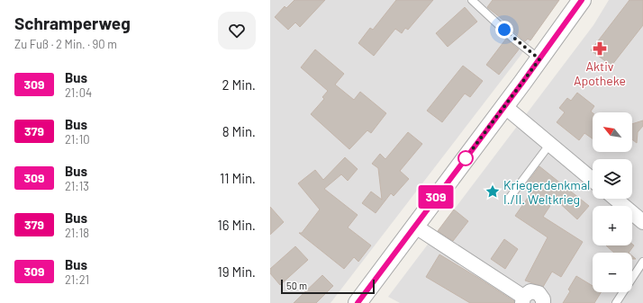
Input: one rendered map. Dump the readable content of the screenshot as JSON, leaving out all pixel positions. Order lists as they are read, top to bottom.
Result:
{
  "places": {
    "pharmacy": ["Aktiv Apotheke"],
    "place": ["Kriegerdenkmal I./II. Weltkrieg"]
  },
  "lines": ["bus line 309"],
  "scale_bar": "50 m",
  "north": "top left",
  "page": {
    "heading": ["Schramperweg", "Zu Fuß · 2 Min. · 90 m"],
    "on_map": "309",
    "list": [
      {
        "mark": "309",
        "name": "Bus",
        "note": "21:04",
        "value": "2 Min."
      },
      {
        "mark": "379",
        "name": "Bus",
        "note": "21:10",
        "value": "8 Min."
      },
      {
        "mark": "309",
        "name": "Bus",
        "note": "21:13",
        "value": "11 Min."
      },
      {
        "mark": "379",
        "name": "Bus",
        "note": "21:18",
        "value": "16 Min."
      },
      {
        "mark": "309",
        "name": "Bus",
        "note": "21:21",
        "value": "19 Min."
      }
    ],
    "map_buttons": ["+", "−"],
    "scale": "50 m"
  }
}
